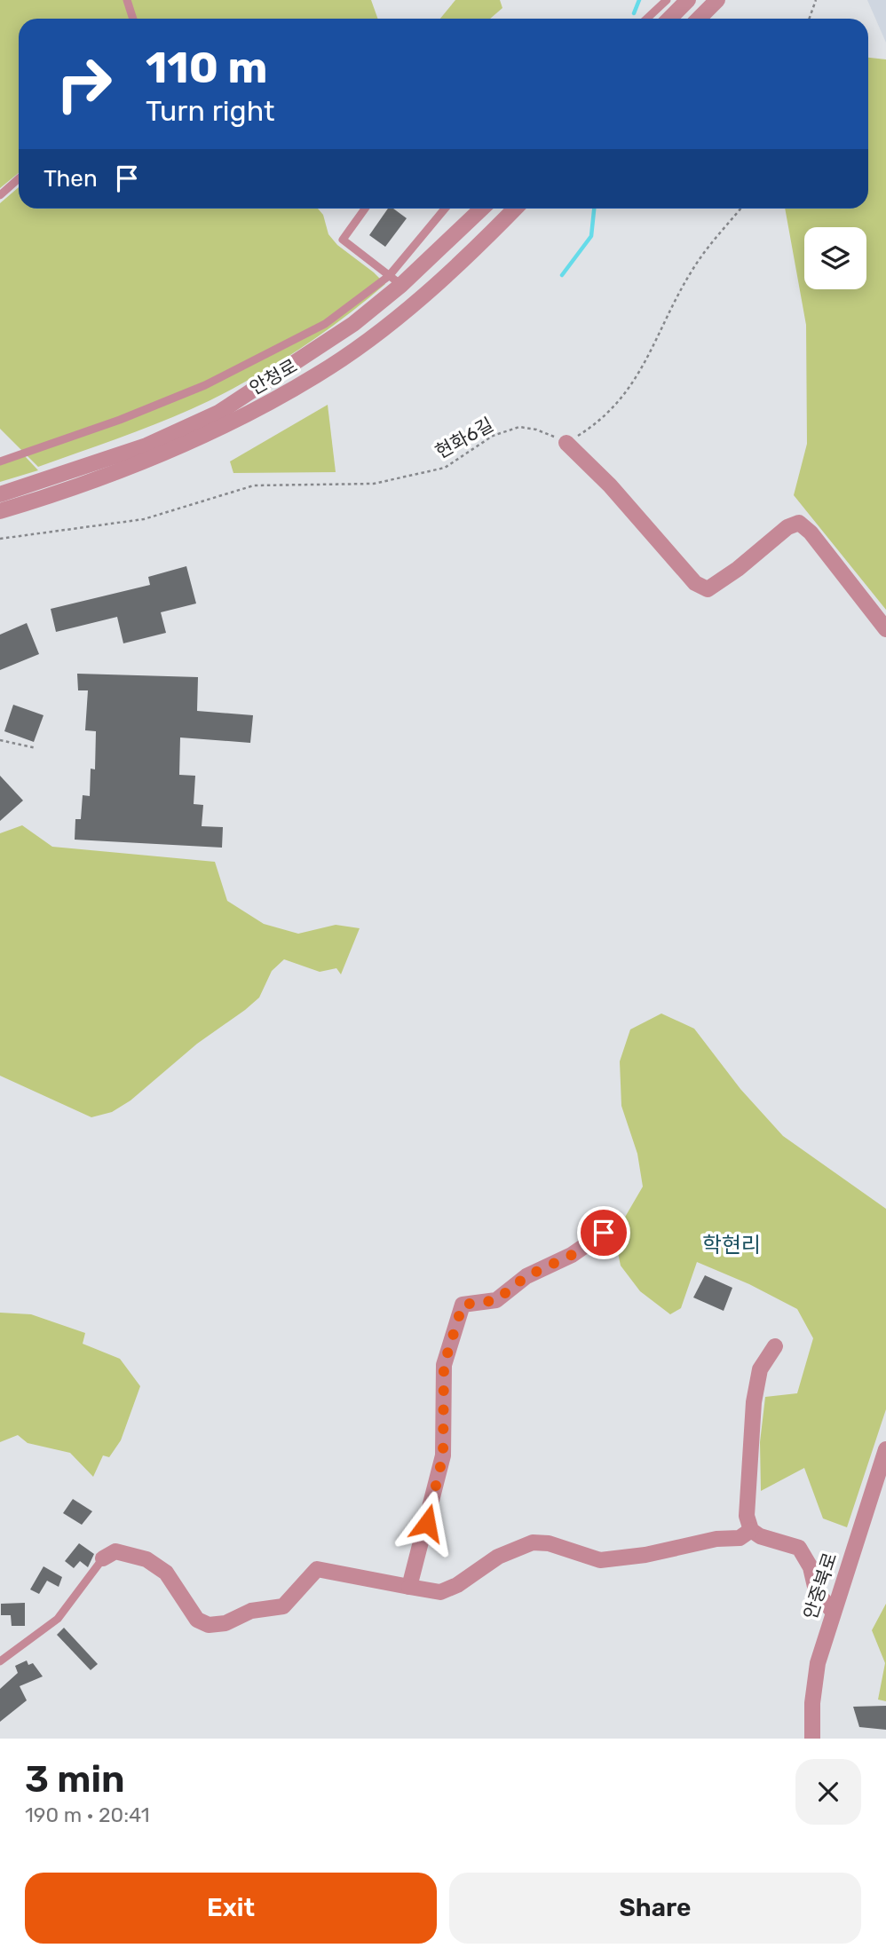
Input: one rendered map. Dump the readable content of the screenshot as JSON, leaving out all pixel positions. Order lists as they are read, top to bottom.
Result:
{
  "streets": {
    "street": ["안청로", "안중북로"],
    "path": ["현화6길"]
  },
  "districts": ["학현리"],
  "page": {
    "turn": ["110 m", "Turn right"],
    "then": "Then",
    "heading": ["3 min", "190 m · 20:41"],
    "buttons": ["Exit", "Share"]
  }
}
